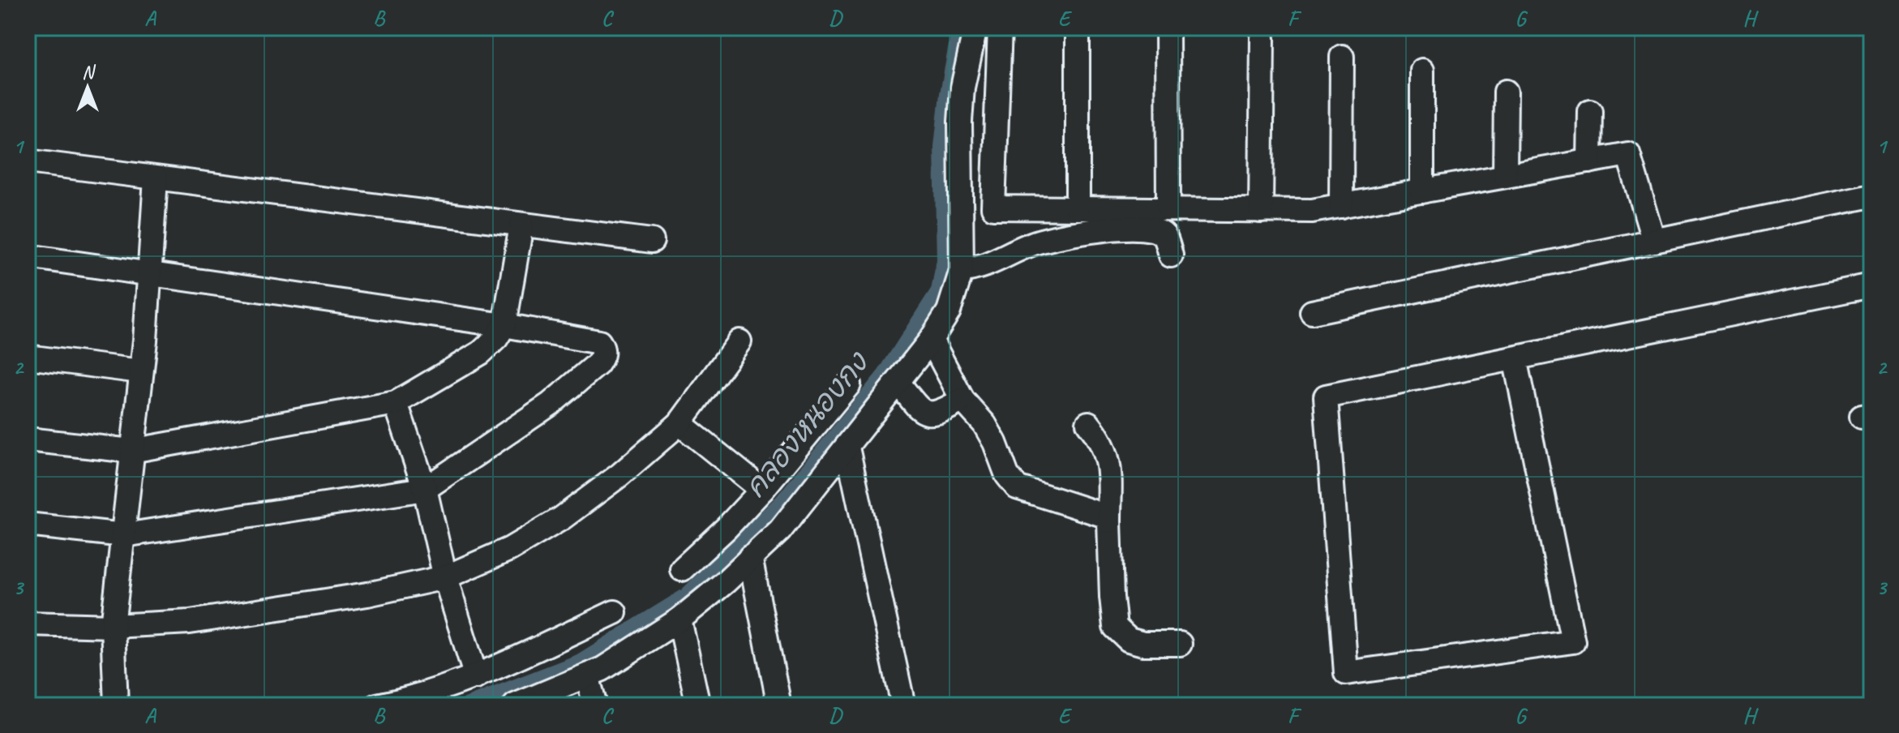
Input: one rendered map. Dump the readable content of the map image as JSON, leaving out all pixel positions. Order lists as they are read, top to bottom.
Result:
{
  "water": ["คลองหนองกง"],
  "north": "top",
  "grid": {
    "columns": [
      "A",
      "B",
      "C",
      "D",
      "E",
      "F",
      "G",
      "H"
    ],
    "rows": ["1", "2", "3"]
  }
}
